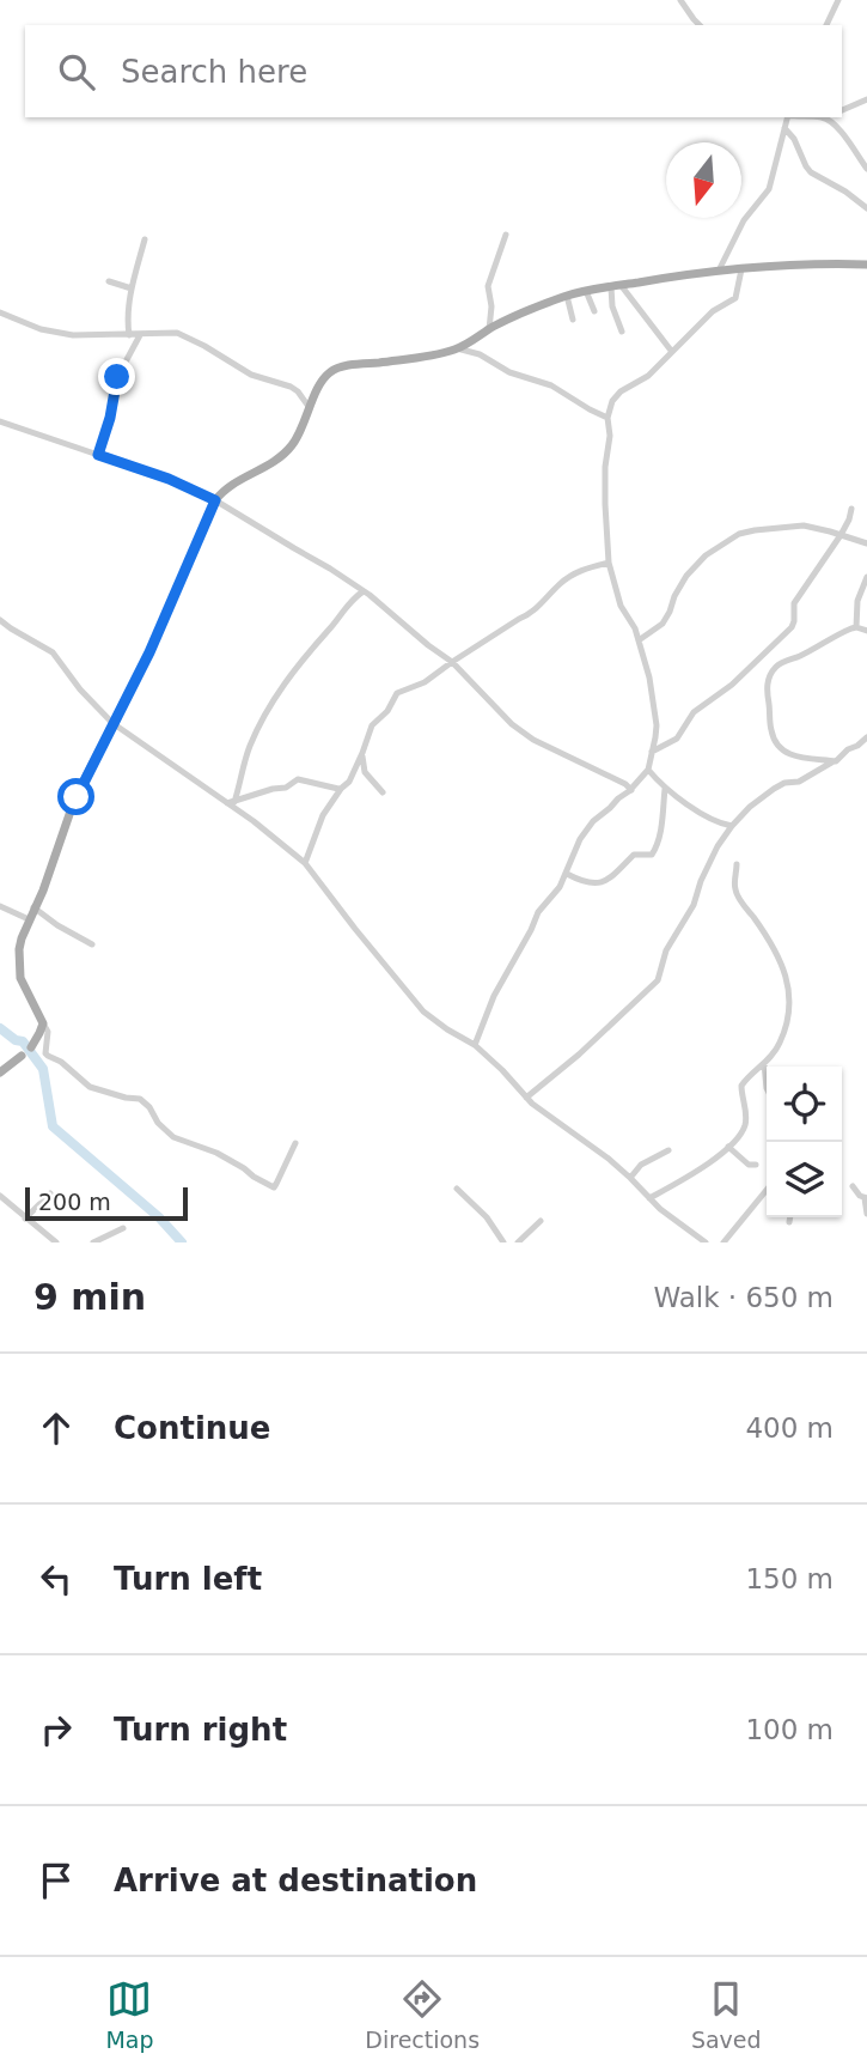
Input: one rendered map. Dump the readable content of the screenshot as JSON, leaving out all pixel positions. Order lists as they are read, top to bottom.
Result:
{
  "scale_bar": "200 m",
  "north": "bottom",
  "page": {
    "search": "Search here",
    "scale": "200 m",
    "heading": ["9 min", "Walk · 650 m"],
    "list": [
      ["Continue", "400 m"],
      ["Turn left", "150 m"],
      ["Turn right", "100 m"],
      "Arrive at destination"
    ],
    "nav": ["Map", "Directions", "Saved"]
  }
}
